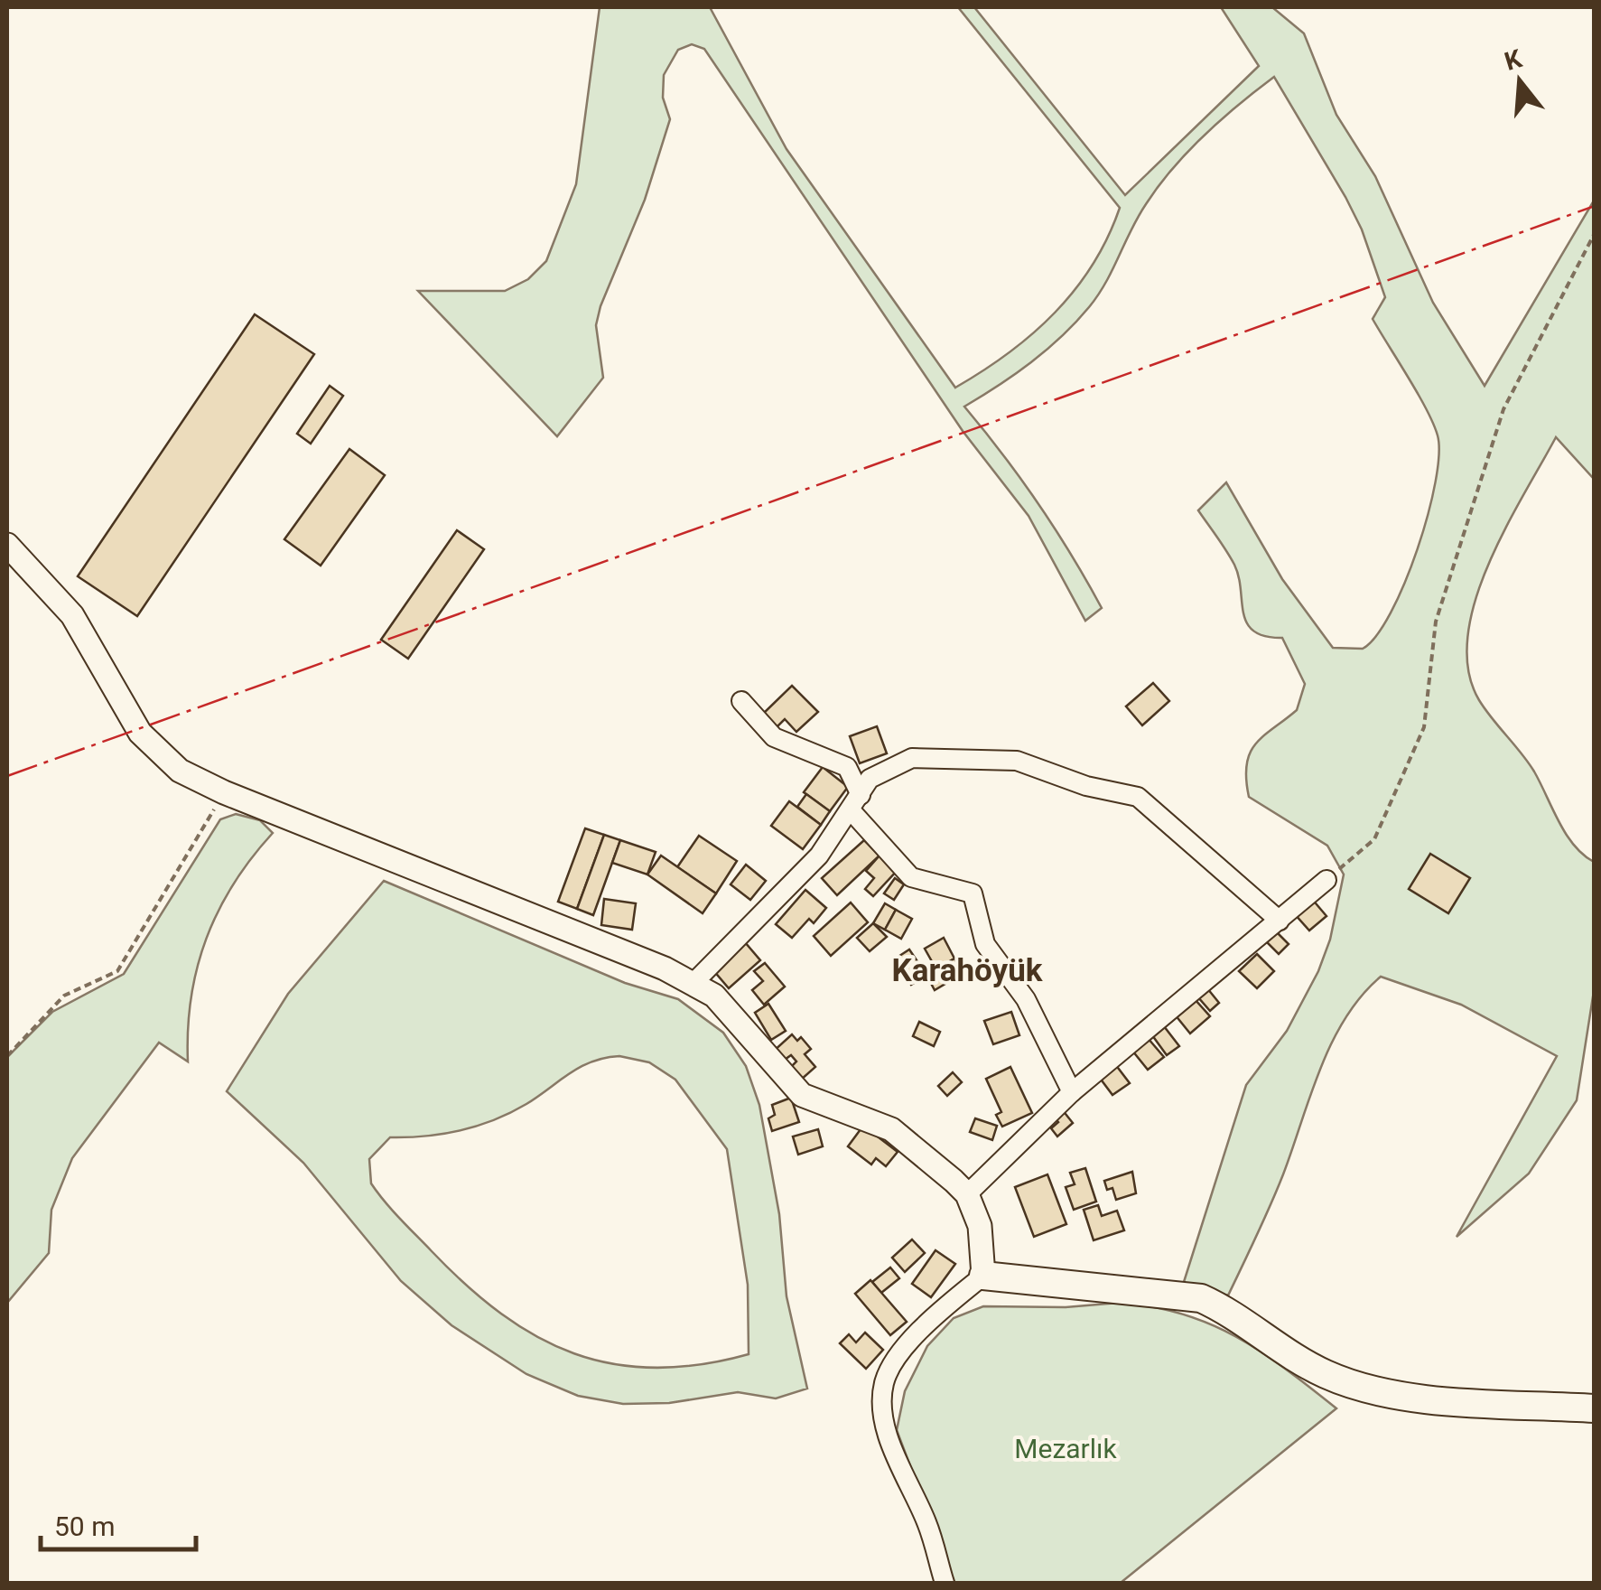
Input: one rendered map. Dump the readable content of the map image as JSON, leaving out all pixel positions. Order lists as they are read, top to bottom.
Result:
{
  "districts": ["Karahöyük"],
  "parks": ["Mezarlık"],
  "scale_bar": "50 m",
  "north": "top"
}
